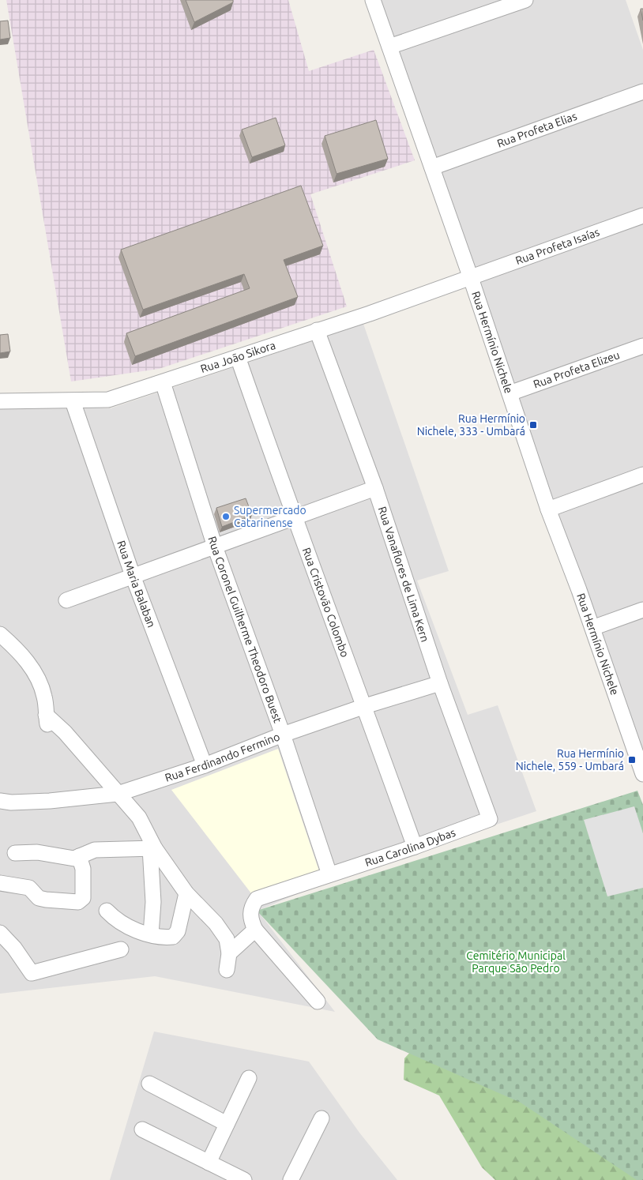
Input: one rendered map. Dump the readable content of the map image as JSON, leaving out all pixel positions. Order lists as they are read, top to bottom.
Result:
{
  "streets": {
    "street": [
      "Rua Profeta Elias",
      "Rua Profeta Isaías",
      "Rua Hermínio Nichele",
      "Rua João Sikora",
      "Rua Profeta Elizeu",
      "Rua Vanaflores de Lima Kern",
      "Rua Maria Balaban",
      "Rua Cristovão Colombo",
      "Rua Coronel Guilherme Theodoro Buest",
      "Rua Ferdinando Fermino",
      "Rua Carolina Dybas"
    ]
  },
  "crossings": [
    ["Rua Profeta Elias", "Rua Hermínio Nichele"],
    ["Rua Profeta Isaías", "Rua Hermínio Nichele"],
    ["Rua Profeta Isaías", "Rua João Sikora"],
    ["Rua Hermínio Nichele", "Rua João Sikora"],
    ["Rua Hermínio Nichele", "Rua Profeta Elizeu"],
    ["Rua João Sikora", "Rua Vanaflores de Lima Kern"],
    ["Rua João Sikora", "Rua Maria Balaban"],
    ["Rua João Sikora", "Rua Cristovão Colombo"],
    ["Rua João Sikora", "Rua Coronel Guilherme Theodoro Buest"],
    ["Rua Vanaflores de Lima Kern", "Rua Ferdinando Fermino"],
    ["Rua Vanaflores de Lima Kern", "Rua Carolina Dybas"],
    ["Rua Maria Balaban", "Rua Ferdinando Fermino"],
    ["Rua Cristovão Colombo", "Rua Ferdinando Fermino"],
    ["Rua Cristovão Colombo", "Rua Carolina Dybas"],
    ["Rua Coronel Guilherme Theodoro Buest", "Rua Ferdinando Fermino"],
    ["Rua Coronel Guilherme Theodoro Buest", "Rua Carolina Dybas"]
  ],
  "parks": ["Cemitério Municipal Parque São Pedro"],
  "places": {
    "transit": ["Rua Hermínio Nichele, 333 - Umbará", "Rua Hermínio Nichele, 559 - Umbará"],
    "other": ["Supermercado Catarinense"]
  }
}
